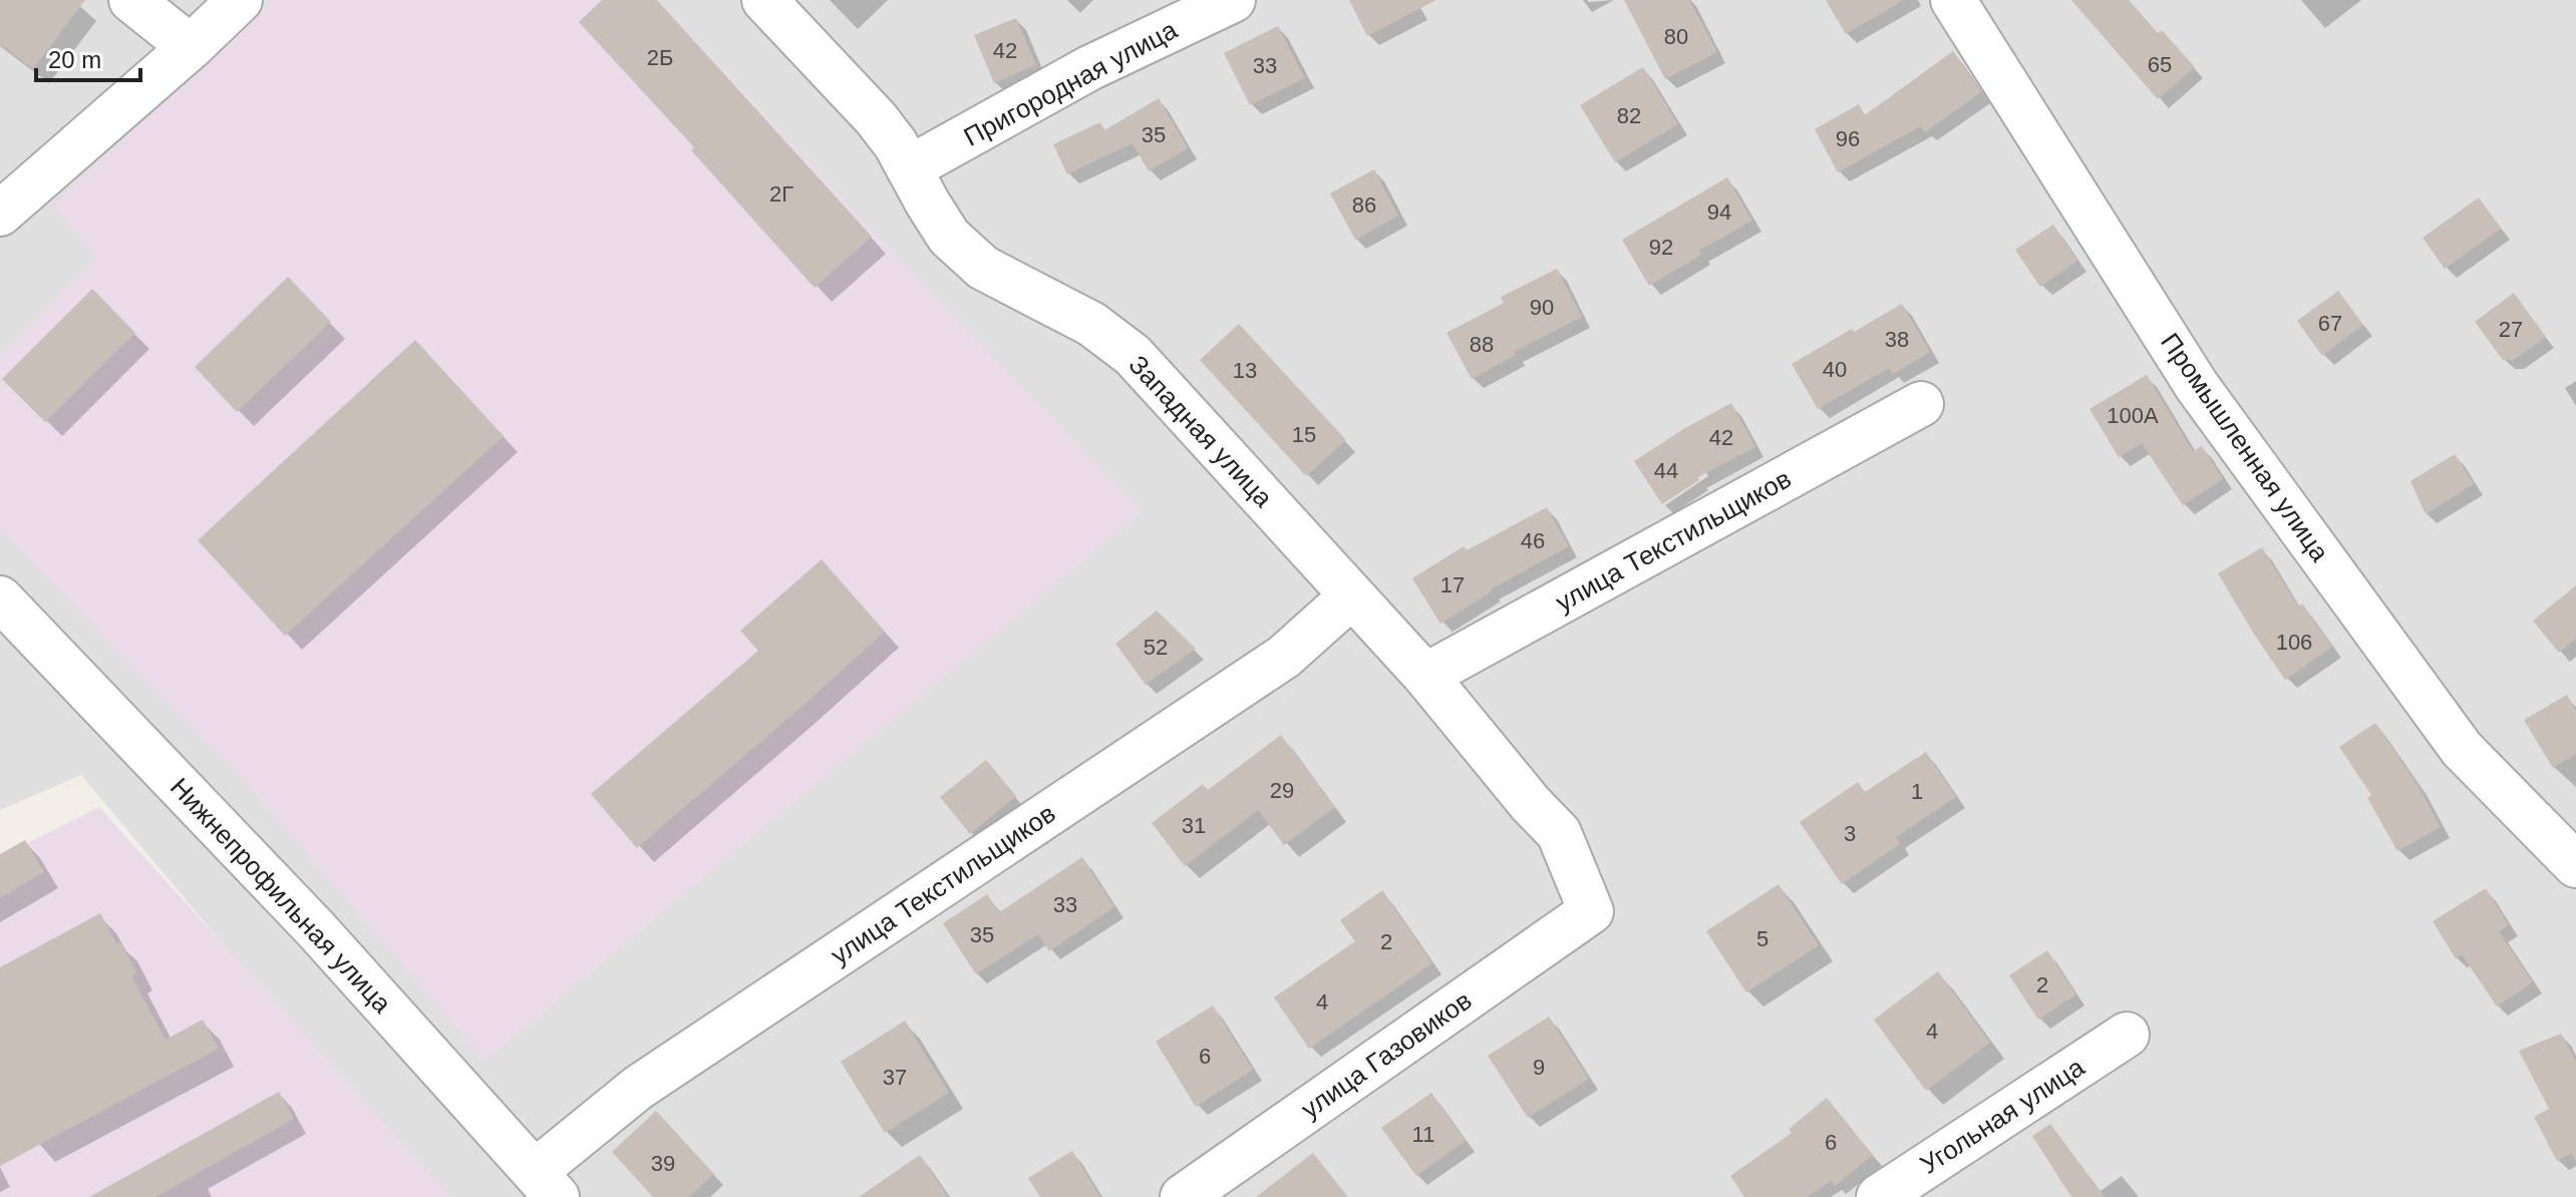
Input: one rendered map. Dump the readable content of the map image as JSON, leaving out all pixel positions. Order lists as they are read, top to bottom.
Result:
{
  "streets": {
    "street": [
      "Пригородная улица",
      "Западная улица",
      "Промышленная улица",
      "улица Текстильщиков",
      "Нижнепрофильная улица",
      "улица Газовиков",
      "Угольная улица"
    ]
  },
  "crossings": [
    ["Пригородная улица", "Западная улица"],
    ["Западная улица", "улица Текстильщиков"],
    ["Западная улица", "улица Газовиков"],
    ["улица Текстильщиков", "Нижнепрофильная улица"]
  ],
  "house_numbers": [
    "80",
    "42",
    "2Б",
    "65",
    "33",
    "82",
    "35",
    "96",
    "2Г",
    "86",
    "94",
    "92",
    "90",
    "67",
    "27",
    "38",
    "88",
    "40",
    "13",
    "100А",
    "15",
    "42",
    "44",
    "46",
    "17",
    "106",
    "52",
    "29",
    "1",
    "31",
    "3",
    "33",
    "35",
    "5",
    "2",
    "2",
    "4",
    "4",
    "6",
    "9",
    "37",
    "11",
    "6",
    "39"
  ],
  "scale_bar": "20 m"
}
